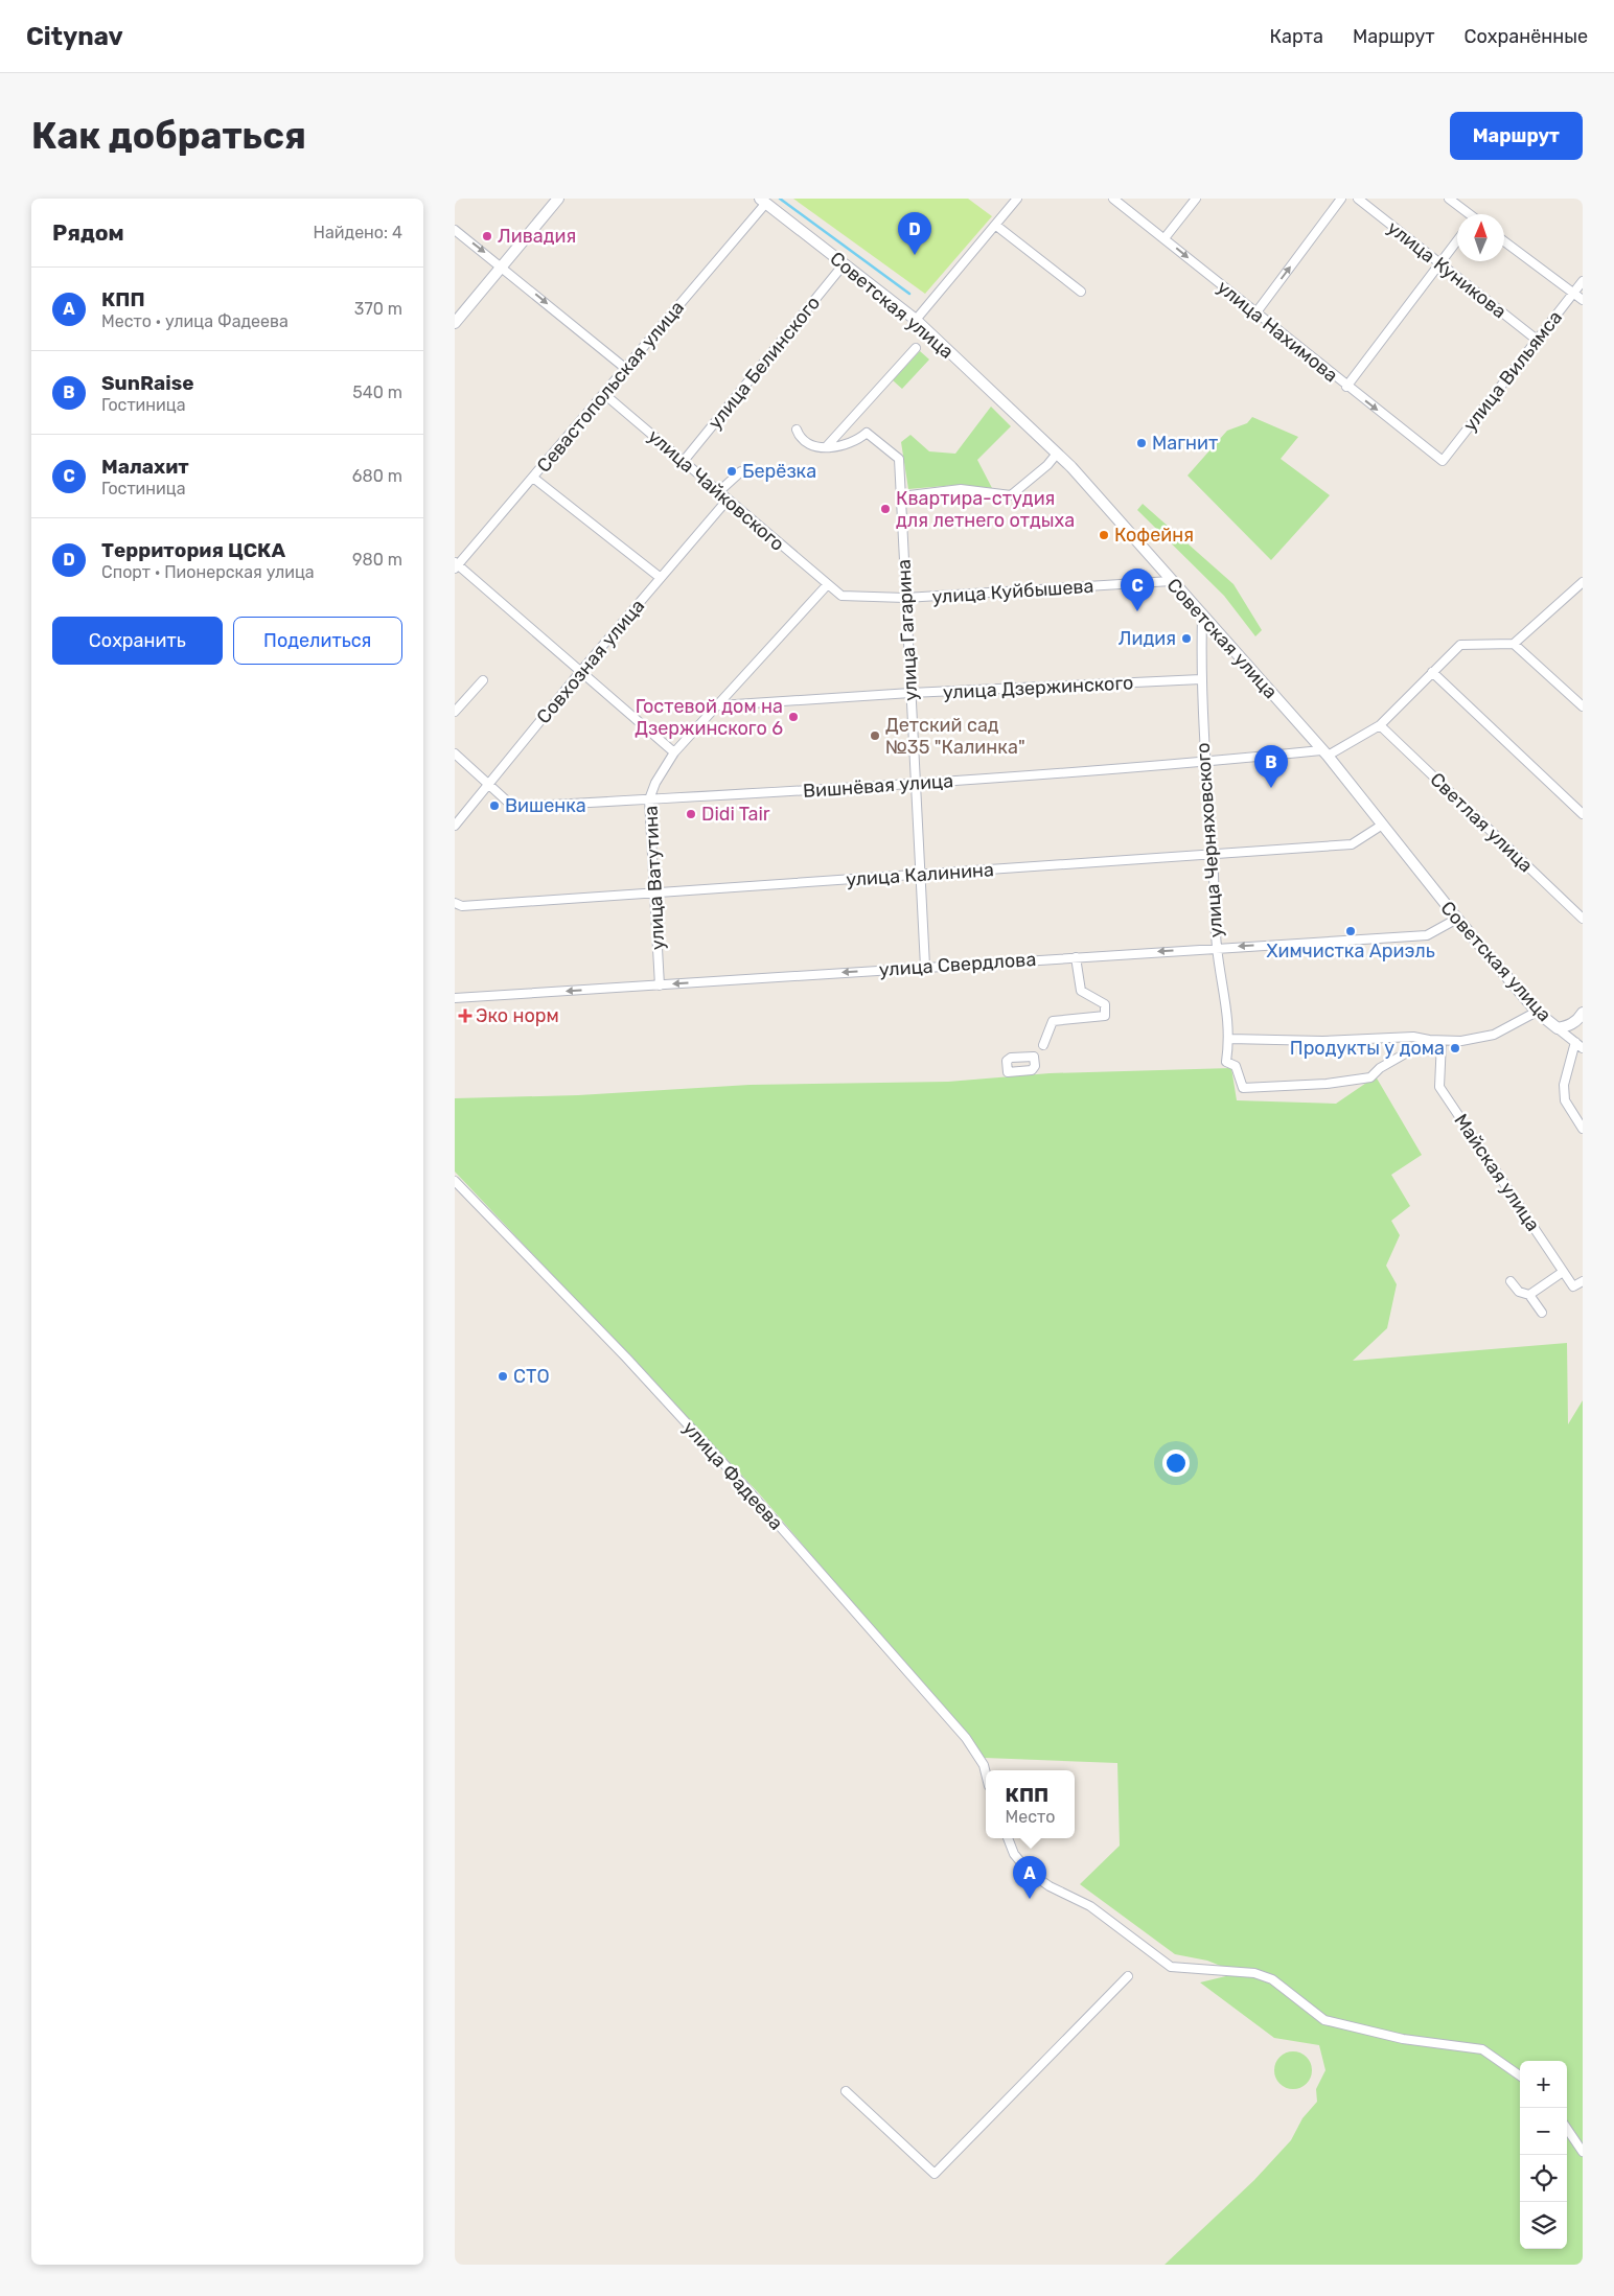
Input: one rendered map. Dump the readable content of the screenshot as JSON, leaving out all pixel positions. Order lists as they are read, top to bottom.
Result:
{
  "streets": {
    "street": [
      "улица Куникова",
      "Советская улица",
      "улица Нахимова",
      "улица Белинского",
      "улица Вильямса",
      "Севастопольская улица",
      "улица Чайковского",
      "улица Куйбышева",
      "улица Гагарина",
      "Совхозная улица",
      "улица Дзержинского",
      "Вишнёвая улица",
      "Светлая улица",
      "улица Черняховского",
      "улица Калинина",
      "улица Ватутина",
      "улица Свердлова",
      "Майская улица",
      "улица Фадеева"
    ]
  },
  "crossings": [
    ["улица Куникова", "улица Вильямса"],
    ["Советская улица", "улица Белинского"],
    ["Советская улица", "Севастопольская улица"],
    ["Советская улица", "улица Куйбышева"],
    ["Советская улица", "Вишнёвая улица"],
    ["Советская улица", "улица Черняховского"],
    ["Советская улица", "улица Калинина"],
    ["Советская улица", "улица Свердлова"],
    ["улица Нахимова", "улица Вильямса"],
    ["улица Белинского", "улица Чайковского"],
    ["Севастопольская улица", "улица Чайковского"],
    ["улица Чайковского", "улица Куйбышева"],
    ["улица Чайковского", "Совхозная улица"],
    ["улица Чайковского", "улица Ватутина"],
    ["улица Куйбышева", "улица Гагарина"],
    ["улица Куйбышева", "улица Ватутина"],
    ["улица Гагарина", "улица Дзержинского"],
    ["улица Гагарина", "Вишнёвая улица"],
    ["улица Гагарина", "улица Калинина"],
    ["улица Гагарина", "улица Свердлова"],
    ["Совхозная улица", "Вишнёвая улица"],
    ["улица Дзержинского", "улица Черняховского"],
    ["улица Дзержинского", "улица Ватутина"],
    ["Вишнёвая улица", "улица Черняховского"],
    ["Вишнёвая улица", "улица Ватутина"],
    ["улица Черняховского", "улица Калинина"],
    ["улица Черняховского", "улица Свердлова"],
    ["улица Калинина", "улица Ватутина"],
    ["улица Ватутина", "улица Свердлова"]
  ],
  "one_way": ["улица Нахимова", "улица Свердлова"],
  "places": {
    "other": [
      "Ливадия",
      "Магнит",
      "Берёзка",
      "Квартира-студия для летнего отдыха",
      "Кофейня",
      "Лидия",
      "Гостевой дом на Дзержинского 6",
      "Детский сад №35 \"Калинка\"",
      "Вишенка",
      "Didi Tair",
      "Химчистка Ариэль",
      "Продукты у дома",
      "СТО"
    ],
    "health": ["Эко норм"]
  },
  "north": "top",
  "page": {
    "header": "Citynav",
    "nav": ["Карта", "Маршрут", "Сохранённые"],
    "buttons": [
      "Маршрут",
      ["Сохранить", "Поделиться"]
    ],
    "title": "Как добраться",
    "heading": ["Рядом", "Найдено: 4"],
    "pins": [
      "D",
      "C",
      "B",
      "A"
    ],
    "list": [
      {
        "mark": "A",
        "name": "КПП",
        "note": "Место · улица Фадеева",
        "value": "370 m"
      },
      {
        "mark": "B",
        "name": "SunRaise",
        "note": "Гостиница",
        "value": "540 m"
      },
      {
        "mark": "C",
        "name": "Малахит",
        "note": "Гостиница",
        "value": "680 m"
      },
      {
        "mark": "D",
        "name": "Территория ЦСКА",
        "note": "Спорт · Пионерская улица",
        "value": "980 m"
      }
    ],
    "popup": ["КПП", "Место"],
    "map_buttons": ["+", "−"]
  }
}
